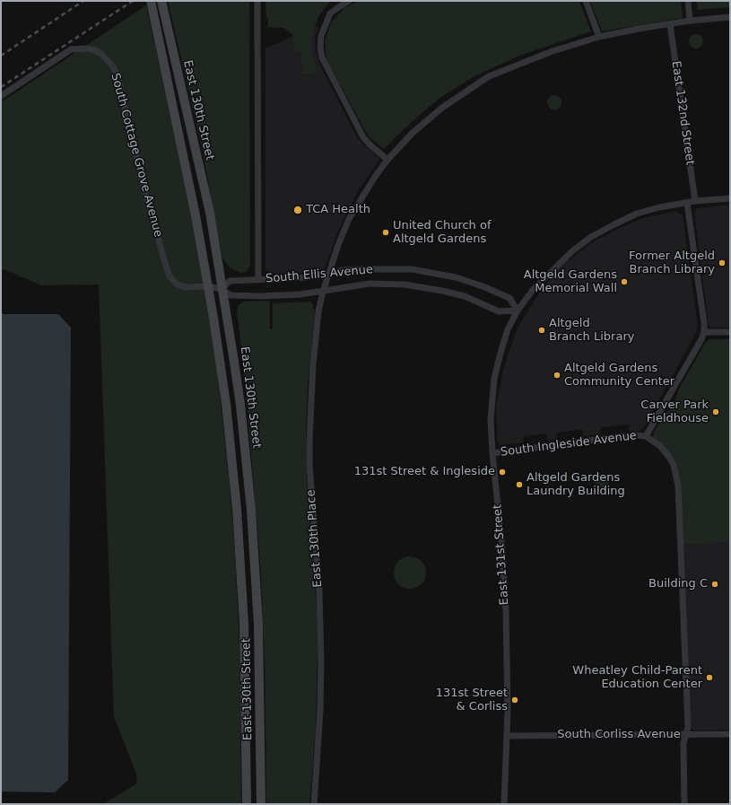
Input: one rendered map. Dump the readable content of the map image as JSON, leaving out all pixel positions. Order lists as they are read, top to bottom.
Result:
{
  "streets": {
    "main road": ["East 130th Street"],
    "street": [
      "East 132nd Street",
      "South Cottage Grove Avenue",
      "South Ellis Avenue",
      "South Ingleside Avenue",
      "East 130th Place",
      "East 131st Street",
      "South Corliss Avenue"
    ]
  },
  "crossings": [
    ["East 130th Street", "South Cottage Grove Avenue"],
    ["East 130th Street", "South Ellis Avenue"],
    ["East 132nd Street", "East 130th Place"],
    ["South Cottage Grove Avenue", "South Ellis Avenue"],
    ["South Ellis Avenue", "East 130th Place"],
    ["South Ellis Avenue", "East 131st Street"],
    ["South Ingleside Avenue", "East 131st Street"],
    ["East 131st Street", "South Corliss Avenue"]
  ],
  "places": [
    "TCA Health",
    "United Church of Altgeld Gardens",
    "Former Altgeld Branch Library",
    "Altgeld Gardens Memorial Wall",
    "Altgeld Branch Library",
    "Altgeld Gardens Community Center",
    "Carver Park Fieldhouse",
    "131st Street & Ingleside",
    "Altgeld Gardens Laundry Building",
    "Building C",
    "Wheatley Child-Parent Education Center",
    "131st Street & Corliss"
  ]
}
